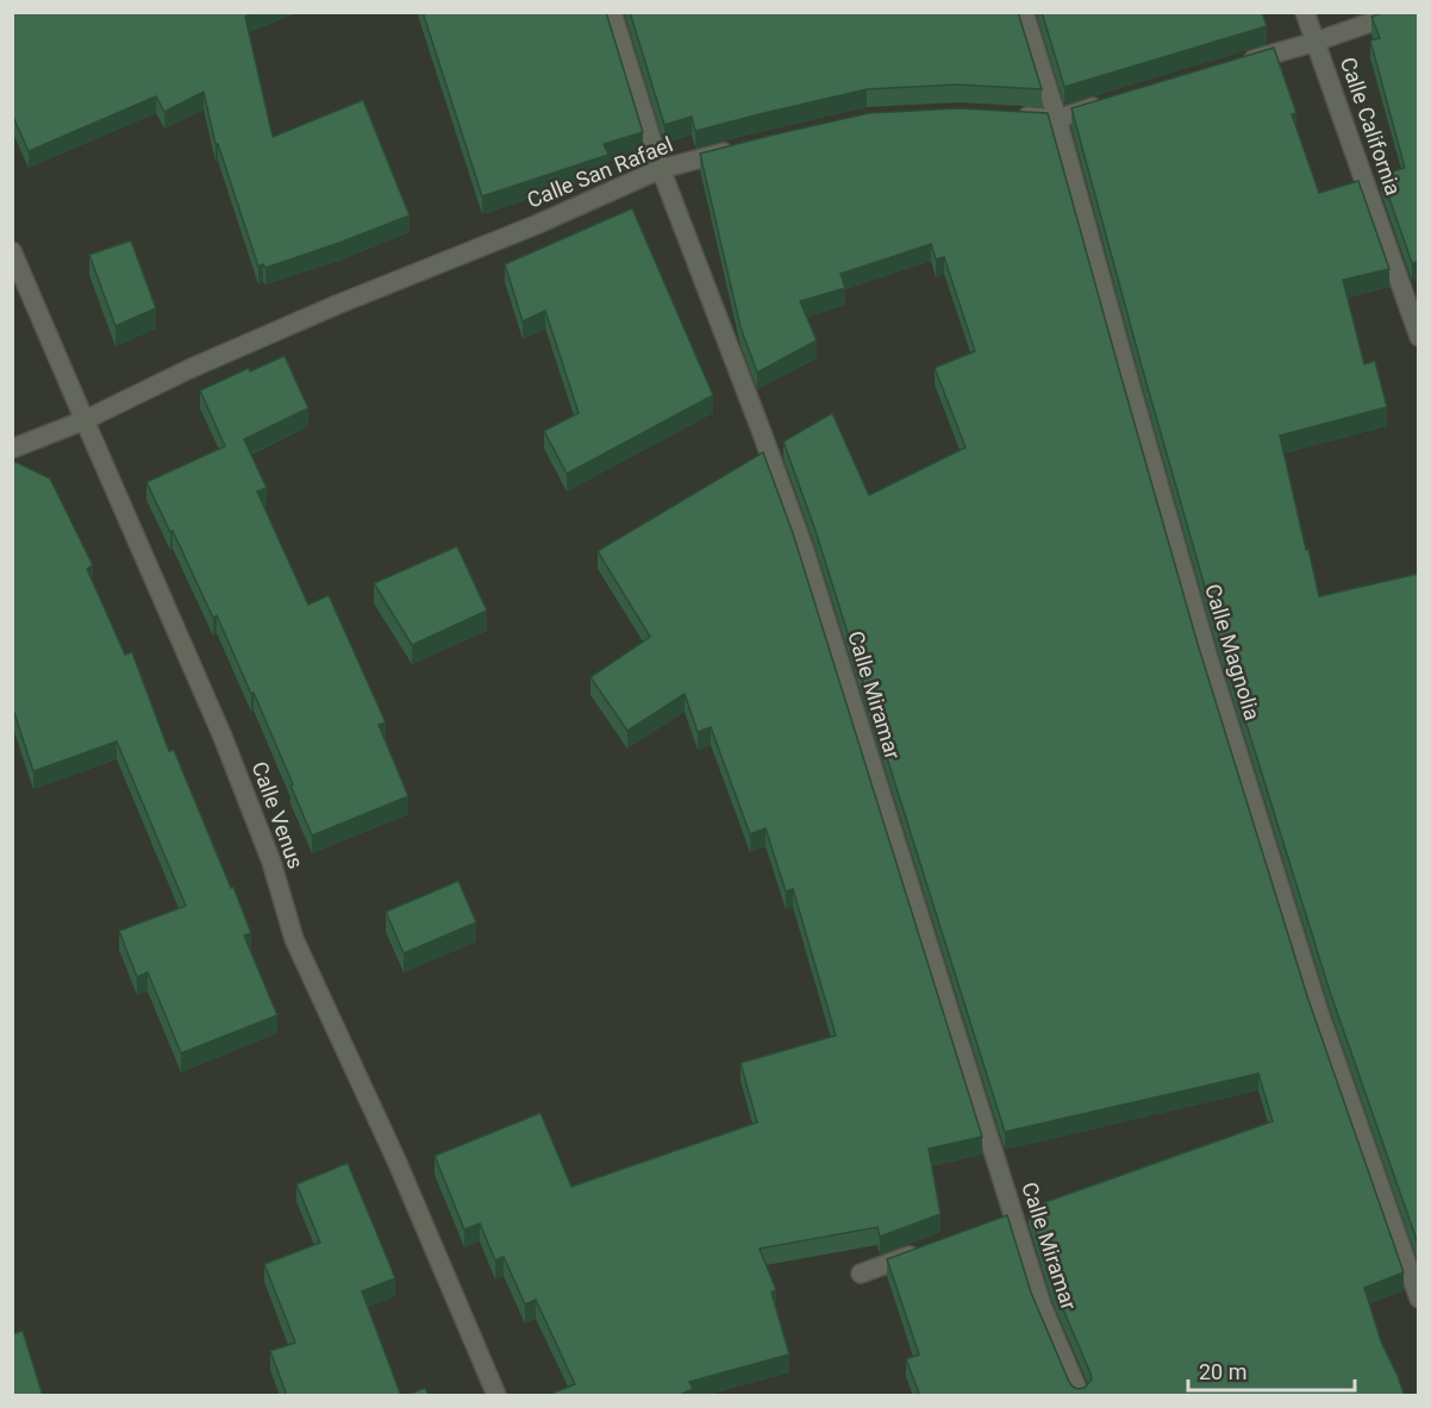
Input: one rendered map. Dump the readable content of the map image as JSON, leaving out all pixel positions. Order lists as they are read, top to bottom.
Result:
{
  "streets": {
    "street": [
      "Calle California",
      "Calle San Rafael",
      "Calle Magnolia",
      "Calle Miramar",
      "Calle Venus"
    ]
  },
  "crossings": [
    ["Calle San Rafael", "Calle Miramar"],
    ["Calle San Rafael", "Calle Venus"]
  ],
  "scale_bar": "20 m"
}
